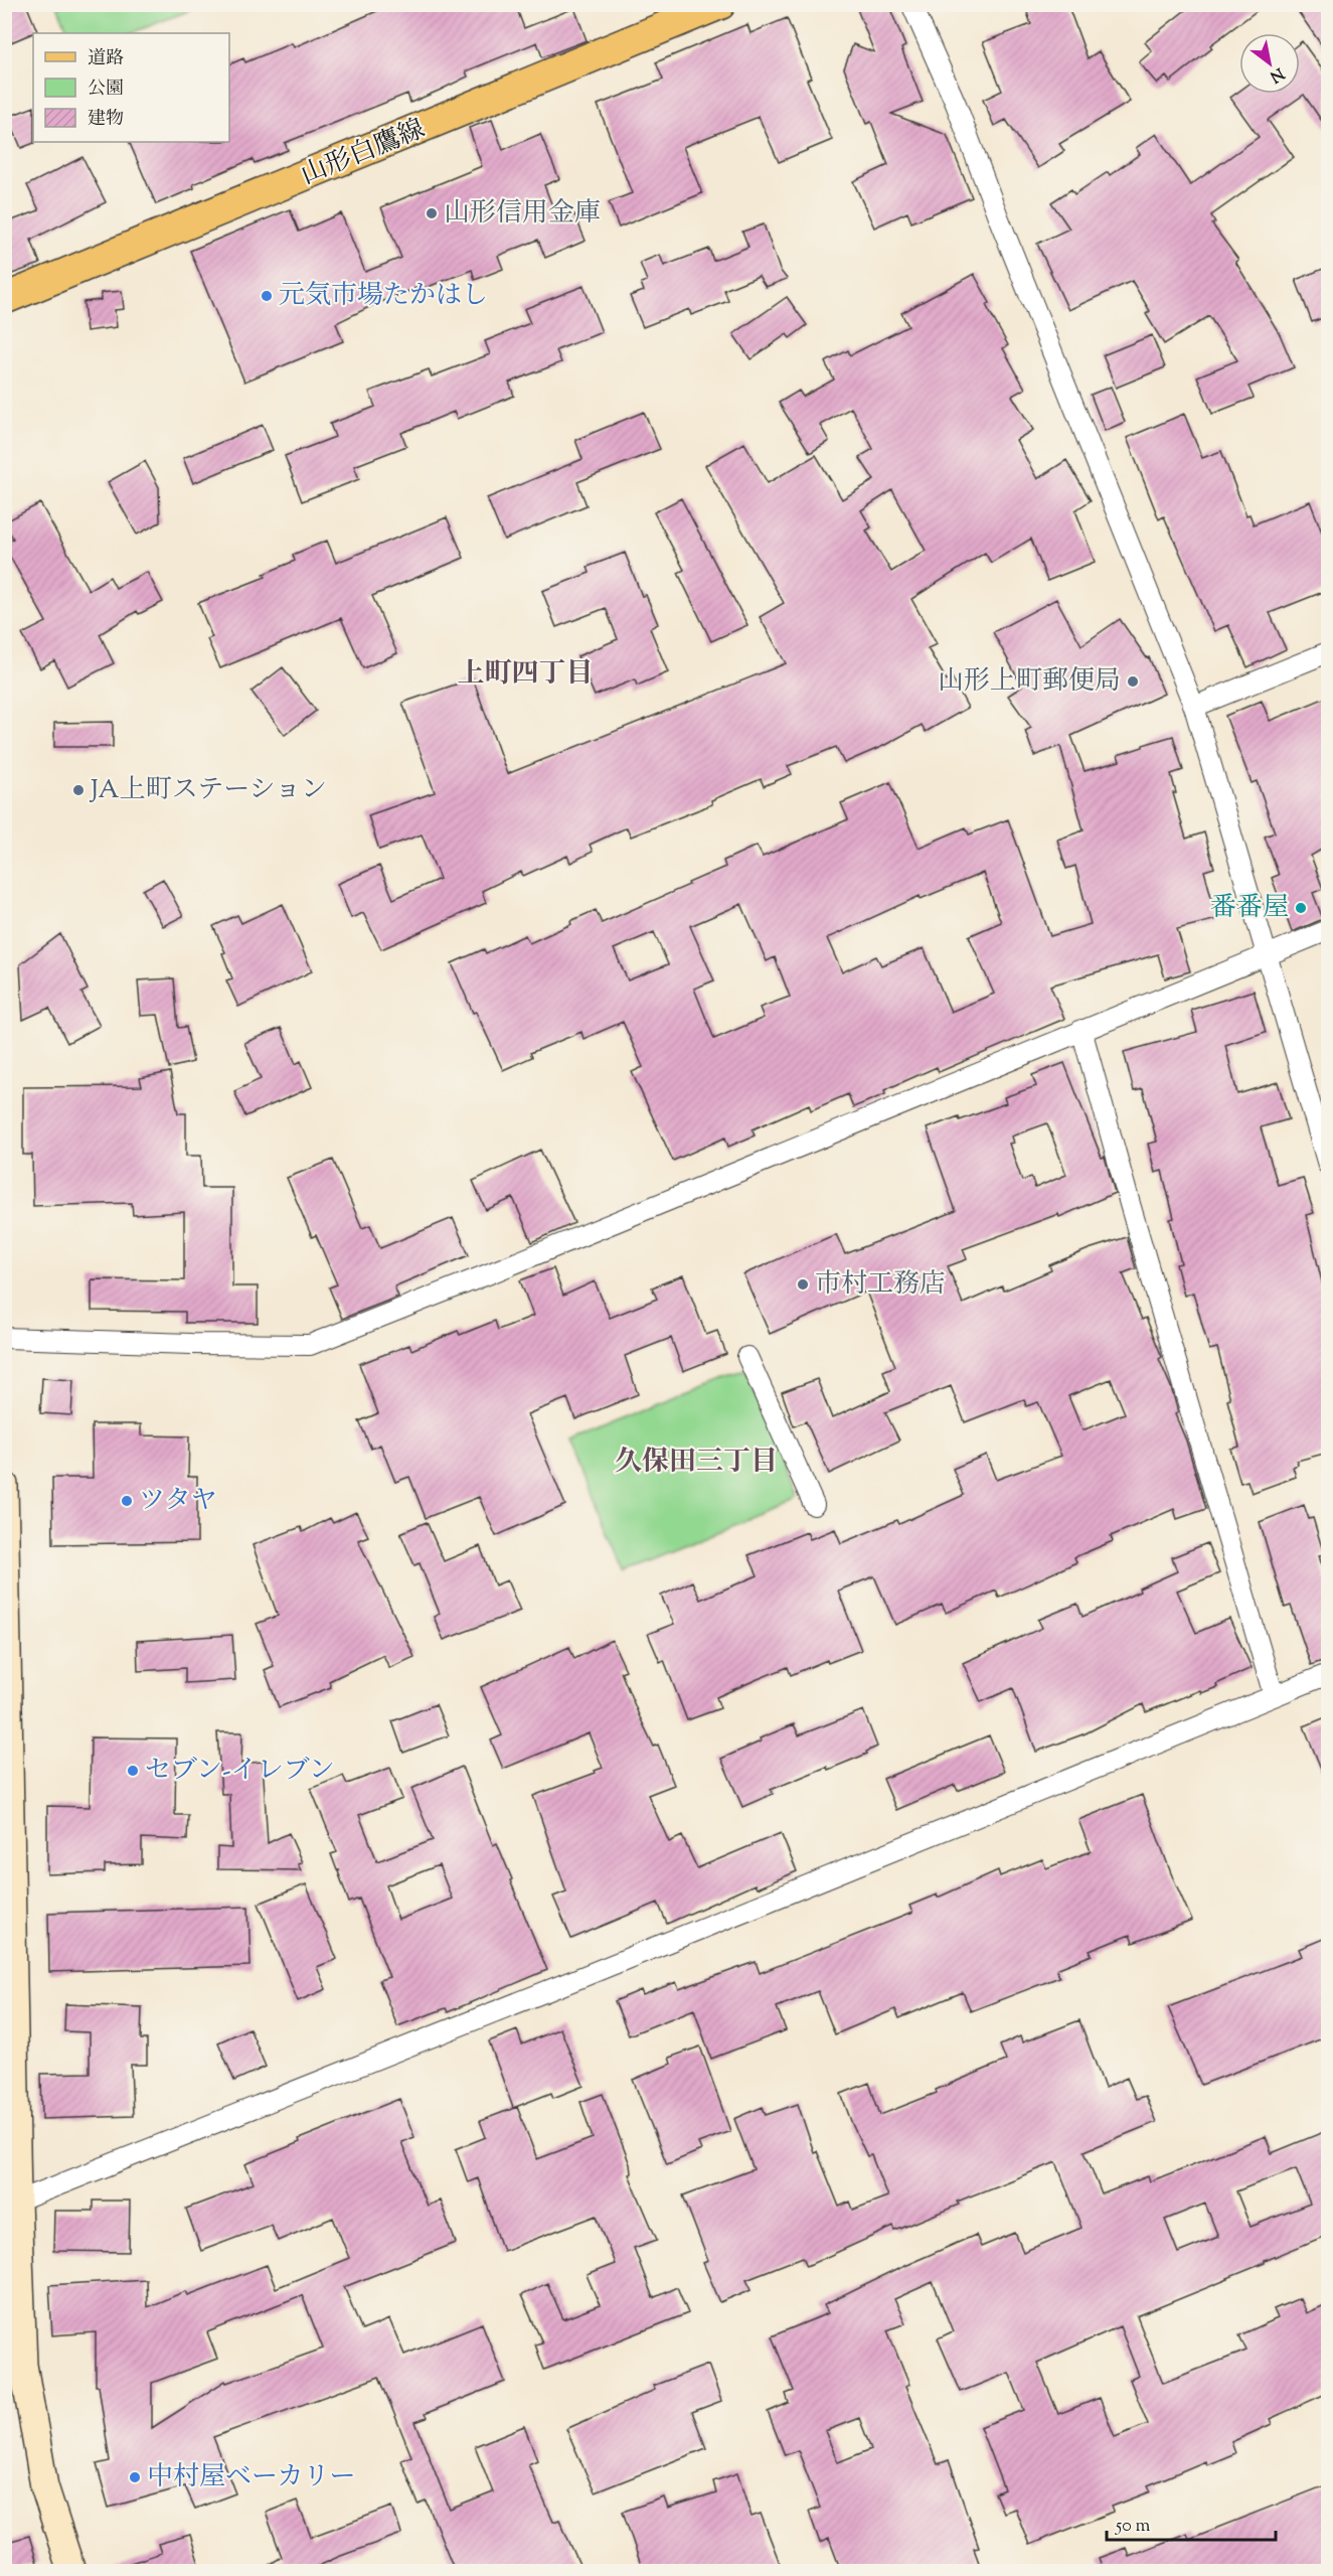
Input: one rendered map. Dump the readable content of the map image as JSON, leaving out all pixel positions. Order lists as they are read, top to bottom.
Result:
{
  "streets": {
    "main road": ["山形白鷹線"]
  },
  "districts": ["上町四丁目", "久保田三丁目"],
  "places": [
    "山形信用金庫",
    "元気市場たかはし",
    "山形上町郵便局",
    "JA上町ステーション",
    "番番屋",
    "市村工務店",
    "ツタヤ",
    "セブン-イレブン",
    "中村屋ベーカリー"
  ],
  "legend": ["道路", "公園", "建物"],
  "scale_bar": "50 m",
  "north": "bottom right"
}
